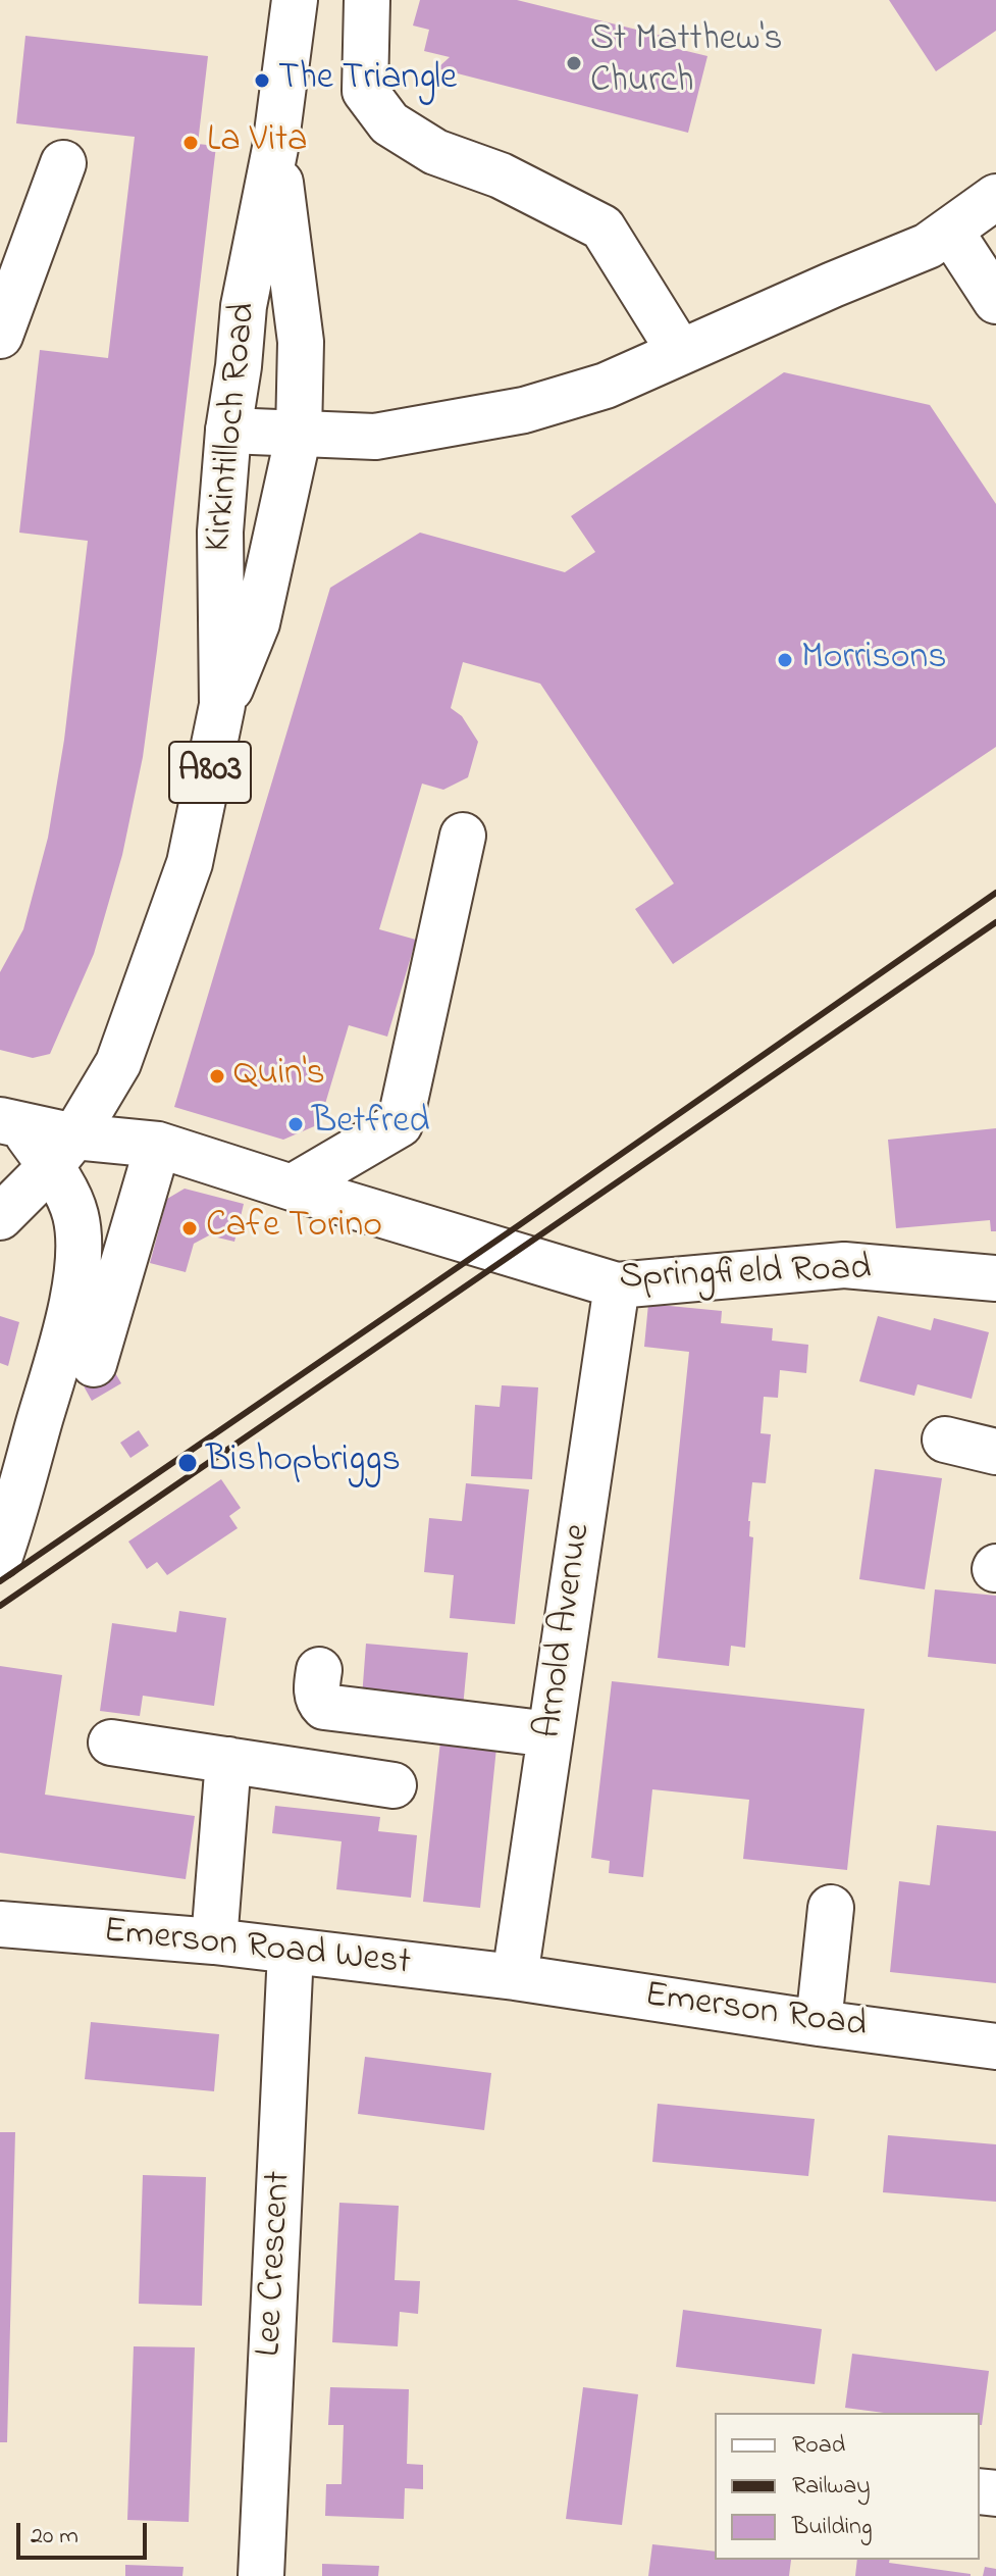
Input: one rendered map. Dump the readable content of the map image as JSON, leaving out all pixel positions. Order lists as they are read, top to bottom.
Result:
{
  "streets": {
    "street": [
      "Kirkintilloch Road",
      "A803",
      "Springfield Road",
      "Arnold Avenue",
      "Emerson Road West",
      "Emerson Road",
      "Lee Crescent"
    ]
  },
  "crossings": [
    ["Kirkintilloch Road", "Springfield Road"],
    ["Springfield Road", "Arnold Avenue"],
    ["Arnold Avenue", "Emerson Road West"],
    ["Arnold Avenue", "Emerson Road"],
    ["Emerson Road West", "Emerson Road"],
    ["Emerson Road West", "Lee Crescent"]
  ],
  "places": [
    "St Matthew's Church",
    "The Triangle",
    "La Vita",
    "Morrisons",
    "Quin's",
    "Betfred",
    "Cafe Torino",
    "Bishopbriggs"
  ],
  "legend": ["Road", "Railway", "Building"],
  "scale_bar": "20 m"
}
